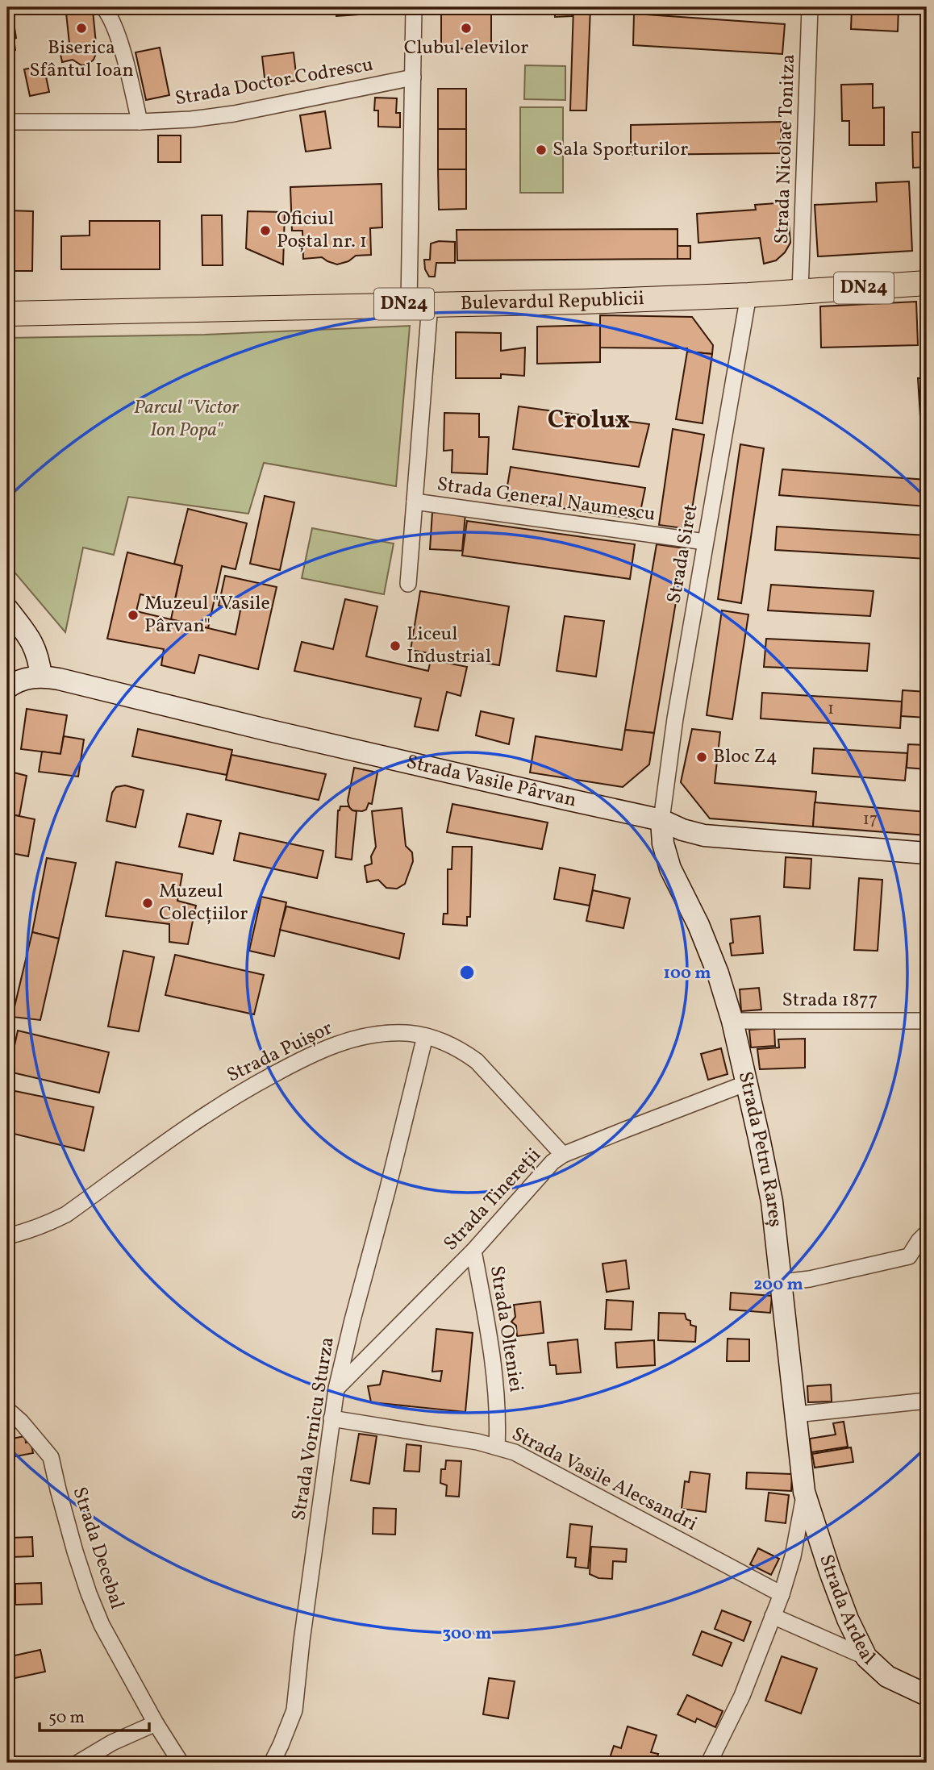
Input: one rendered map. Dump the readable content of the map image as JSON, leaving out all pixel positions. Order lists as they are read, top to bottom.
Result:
{
  "streets": {
    "main road": ["DN24", "Bulevardul Republicii"],
    "street": [
      "Strada Doctor Codrescu",
      "Strada Nicolae Tonitza",
      "Strada General Naumescu",
      "Strada Siret",
      "Strada Vasile Pârvan",
      "Strada 1877",
      "Strada Puișor",
      "Strada Petru Rareș",
      "Strada Tinereții",
      "Strada Olteniei",
      "Strada Vornicu Sturza",
      "Strada Vasile Alecsandri",
      "Strada Decebal",
      "Strada Ardeal"
    ]
  },
  "crossings": [
    ["Strada Doctor Codrescu", "Strada General Naumescu"],
    ["Strada Nicolae Tonitza", "Bulevardul Republicii"],
    ["Bulevardul Republicii", "Strada General Naumescu"],
    ["Bulevardul Republicii", "Strada Siret"],
    ["Strada General Naumescu", "Strada Siret"],
    ["Strada Siret", "Strada Vasile Pârvan"],
    ["Strada Siret", "Strada Petru Rareș"],
    ["Strada Vasile Pârvan", "Strada Petru Rareș"],
    ["Strada 1877", "Strada Petru Rareș"],
    ["Strada Puișor", "Strada Tinereții"],
    ["Strada Puișor", "Strada Vornicu Sturza"],
    ["Strada Petru Rareș", "Strada Tinereții"],
    ["Strada Petru Rareș", "Strada Ardeal"],
    ["Strada Tinereții", "Strada Olteniei"],
    ["Strada Tinereții", "Strada Vornicu Sturza"],
    ["Strada Olteniei", "Strada Vasile Alecsandri"],
    ["Strada Vornicu Sturza", "Strada Vasile Alecsandri"]
  ],
  "districts": ["Crolux"],
  "parks": ["Parcul \"Victor Ion Popa\""],
  "places": [
    "Biserica Sfântul Ioan",
    "Clubul elevilor",
    "Sala Sporturilor",
    "Oficiul Poștal nr. 1",
    "Muzeul \"Vasile Pârvan\"",
    "Liceul Industrial",
    "Bloc Z4",
    "Muzeul Colecțiilor"
  ],
  "house_numbers": ["1", "17"],
  "scale_bar": "50 m",
  "rings": ["100 m", "200 m", "300 m"]
}
